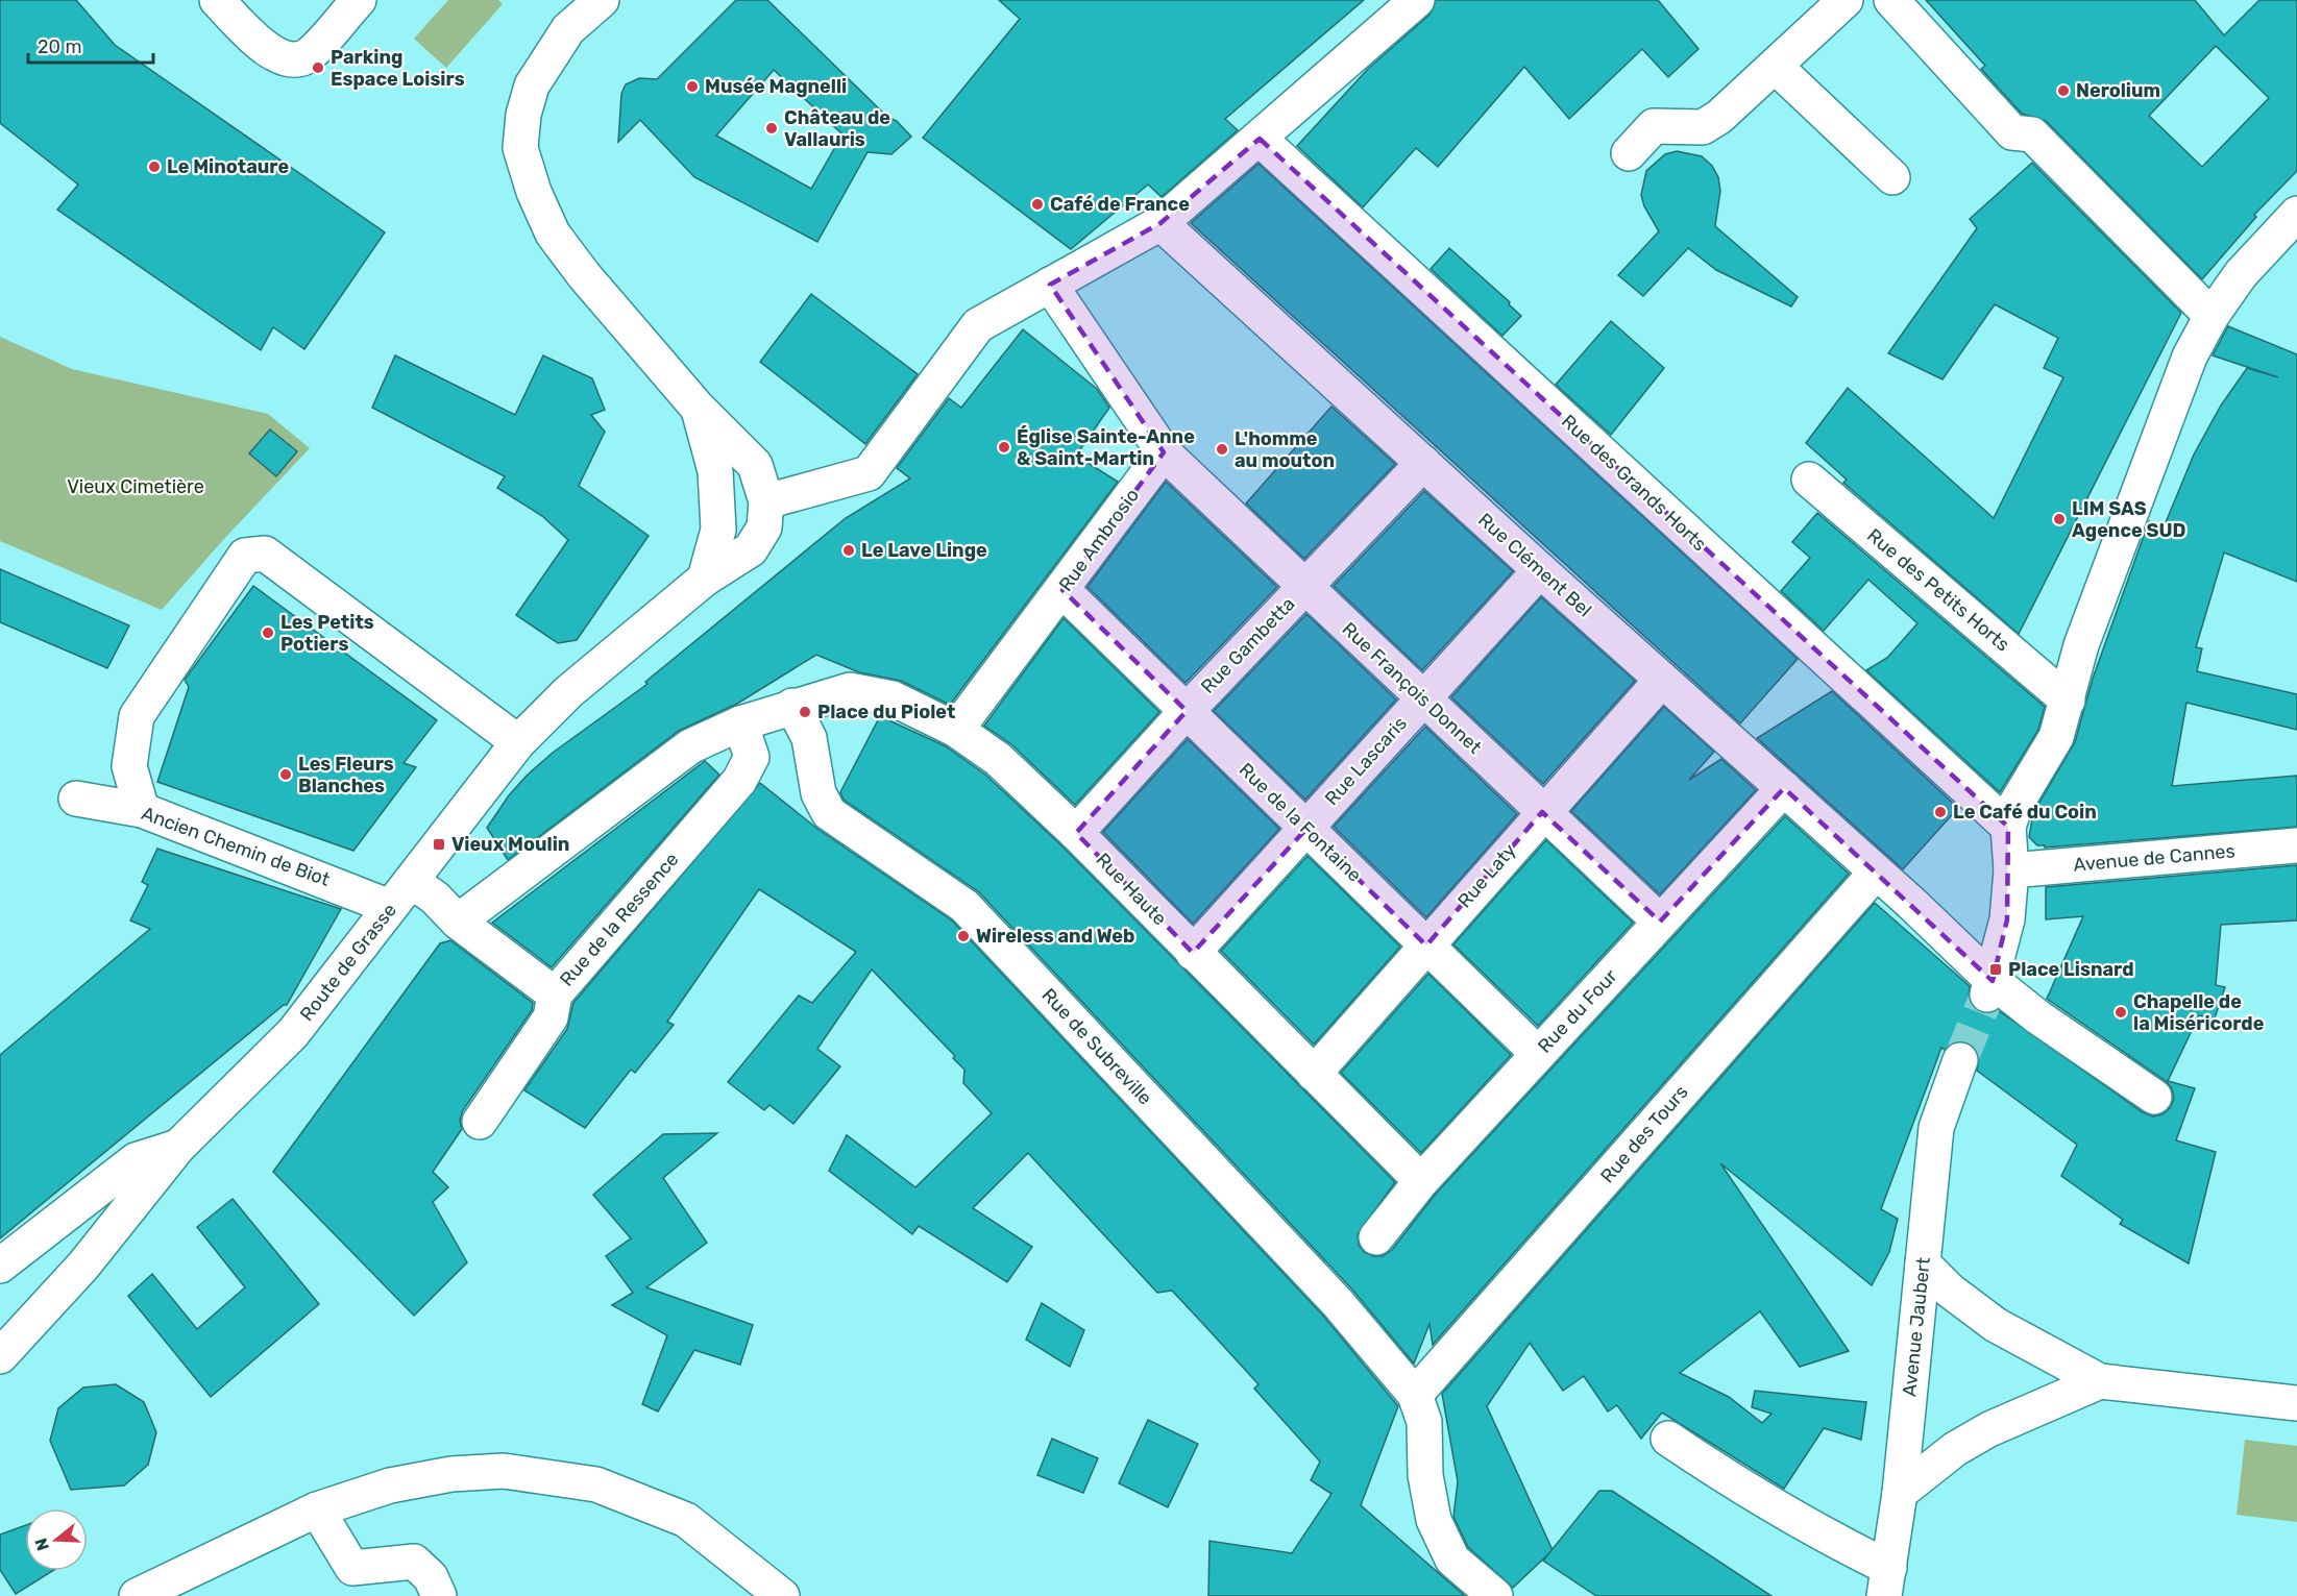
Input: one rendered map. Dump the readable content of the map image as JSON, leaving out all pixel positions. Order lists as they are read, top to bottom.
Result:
{
  "streets": {
    "street": [
      "Rue des Grands Horts",
      "Rue Ambrosio",
      "Rue Clément Bel",
      "Rue des Petits Horts",
      "Rue Gambetta",
      "Rue François Donnet",
      "Rue Lascaris",
      "Rue de la Fontaine",
      "Ancien Chemin de Biot",
      "Avenue de Cannes",
      "Rue Laty",
      "Rue Haute",
      "Rue de la Ressence",
      "Route de Grasse",
      "Rue du Four",
      "Rue de Subreville",
      "Rue des Tours",
      "Avenue Jaubert"
    ]
  },
  "crossings": [
    ["Rue Ambrosio", "Rue François Donnet"],
    ["Rue Ambrosio", "Rue de la Fontaine"],
    ["Rue Ambrosio", "Rue Haute"],
    ["Rue Clément Bel", "Rue Gambetta"],
    ["Rue Clément Bel", "Rue Lascaris"],
    ["Rue Clément Bel", "Rue Laty"],
    ["Rue Clément Bel", "Rue du Four"],
    ["Rue Clément Bel", "Rue des Tours"],
    ["Rue Gambetta", "Rue François Donnet"],
    ["Rue Gambetta", "Rue de la Fontaine"],
    ["Rue Gambetta", "Rue Haute"],
    ["Rue François Donnet", "Rue Lascaris"],
    ["Rue François Donnet", "Rue Laty"],
    ["Rue François Donnet", "Rue du Four"],
    ["Rue Lascaris", "Rue de la Fontaine"],
    ["Rue Lascaris", "Rue Haute"],
    ["Rue de la Fontaine", "Rue Laty"],
    ["Rue de la Fontaine", "Rue du Four"],
    ["Ancien Chemin de Biot", "Route de Grasse"],
    ["Rue Laty", "Rue Haute"],
    ["Rue Haute", "Rue de la Ressence"],
    ["Rue Haute", "Rue du Four"],
    ["Rue Haute", "Rue de Subreville"],
    ["Rue de la Ressence", "Route de Grasse"],
    ["Rue de Subreville", "Rue des Tours"]
  ],
  "parks": ["Vieux Cimetière"],
  "places": {
    "other": [
      "Parking Espace Loisirs",
      "Musée Magnelli",
      "Nerolium",
      "Château de Vallauris",
      "Le Minotaure",
      "Café de France",
      "Église Sainte-Anne & Saint-Martin",
      "L'homme au mouton",
      "LIM SAS Agence SUD",
      "Le Lave Linge",
      "Les Petits Potiers",
      "Place du Piolet",
      "Les Fleurs Blanches",
      "Le Café du Coin",
      "Wireless and Web",
      "Chapelle de la Miséricorde"
    ],
    "transit": ["Vieux Moulin", "Place Lisnard"]
  },
  "scale_bar": "20 m",
  "north": "left"
}
